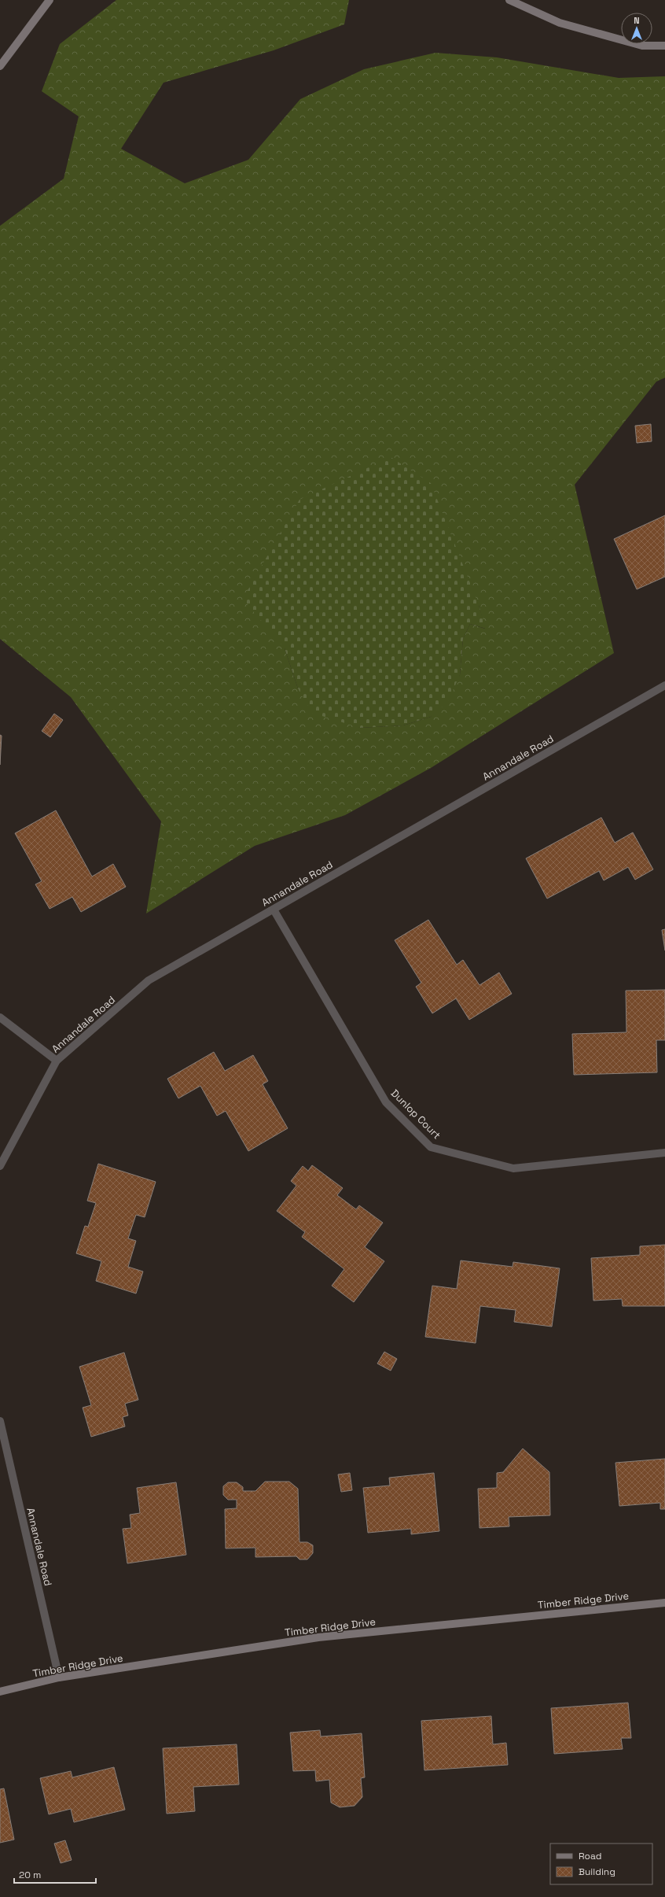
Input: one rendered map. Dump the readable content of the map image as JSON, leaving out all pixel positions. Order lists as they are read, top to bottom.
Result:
{
  "streets": {
    "street": ["Annandale Road", "Dunlop Court", "Timber Ridge Drive"]
  },
  "crossings": [
    ["Annandale Road", "Dunlop Court"],
    ["Annandale Road", "Timber Ridge Drive"]
  ],
  "legend": ["Road", "Building"],
  "scale_bar": "20 m",
  "north": "top"
}
